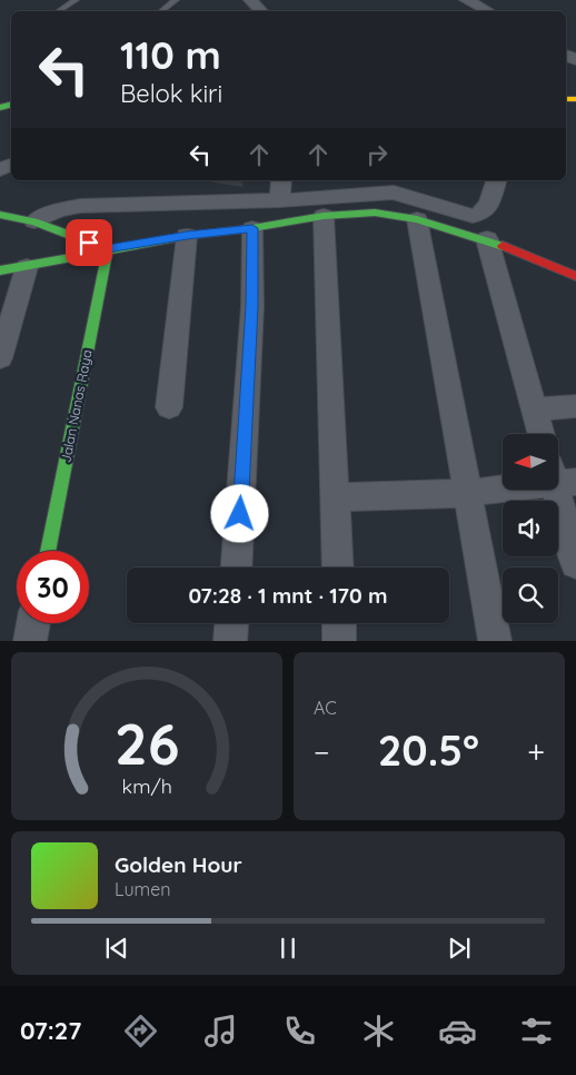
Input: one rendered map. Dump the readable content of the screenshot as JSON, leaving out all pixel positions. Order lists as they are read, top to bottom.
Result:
{
  "streets": {
    "street": ["Jalan Nanas Raya"]
  },
  "north": "left",
  "page": {
    "turn": ["110 m", "Belok kiri"],
    "limit": "30",
    "trip": "07:28 · 1 mnt · 170 m",
    "tile": "AC",
    "heat": ["−", "20.5°", "+"],
    "song": ["Golden Hour", "Lumen"],
    "tabs": "07:27",
    "gauge": ["26", "km/h"]
  }
}
